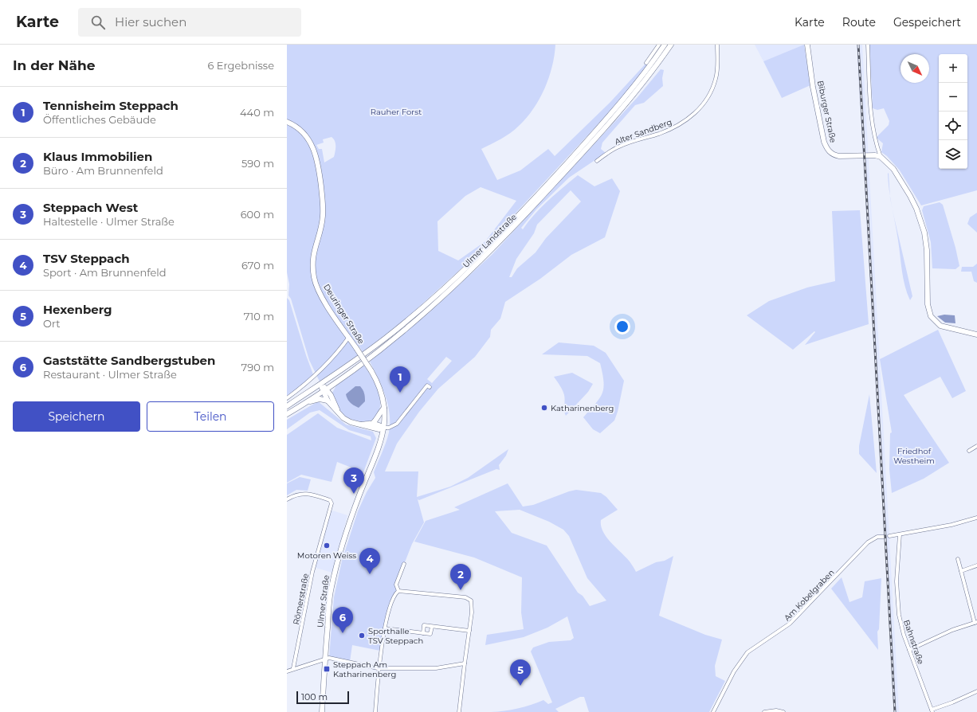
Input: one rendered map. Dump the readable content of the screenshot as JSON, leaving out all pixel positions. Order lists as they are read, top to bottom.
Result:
{
  "streets": {
    "main road": [
      "Biburger Straße",
      "Ulmer Landstraße",
      "Deuringer Straße",
      "Ulmer Straße"
    ],
    "street": [
      "Alter Sandberg",
      "Am Kobelgraben",
      "Römerstraße",
      "Bahnstraße"
    ]
  },
  "crossings": [
    ["Deuringer Straße", "Ulmer Straße"]
  ],
  "parks": ["Rauher Forst", "Friedhof Westheim"],
  "places": {
    "other": ["Katharinenberg", "Motoren Weiss", "Sporthalle TSV Steppach"],
    "transit": ["Steppach Am Katharinenberg"]
  },
  "scale_bar": "100 m",
  "north": "bottom right",
  "page": {
    "header": "Karte",
    "search": "Hier suchen",
    "nav": ["Karte", "Route", "Gespeichert"],
    "heading": ["In der Nähe", "6 Ergebnisse"],
    "map_buttons": ["+", "−"],
    "list": [
      {
        "mark": "1",
        "name": "Tennisheim Steppach",
        "note": "Öffentliches Gebäude",
        "value": "440 m"
      },
      {
        "mark": "2",
        "name": "Klaus Immobilien",
        "note": "Büro · Am Brunnenfeld",
        "value": "590 m"
      },
      {
        "mark": "3",
        "name": "Steppach West",
        "note": "Haltestelle · Ulmer Straße",
        "value": "600 m"
      },
      {
        "mark": "4",
        "name": "TSV Steppach",
        "note": "Sport · Am Brunnenfeld",
        "value": "670 m"
      },
      {
        "mark": "5",
        "name": "Hexenberg",
        "note": "Ort",
        "value": "710 m"
      },
      {
        "mark": "6",
        "name": "Gaststätte Sandbergstuben",
        "note": "Restaurant · Ulmer Straße",
        "value": "790 m"
      }
    ],
    "pins": [
      "1",
      "3",
      "4",
      "2",
      "6",
      "5"
    ],
    "buttons": ["Speichern", "Teilen"],
    "scale": "100 m"
  }
}
